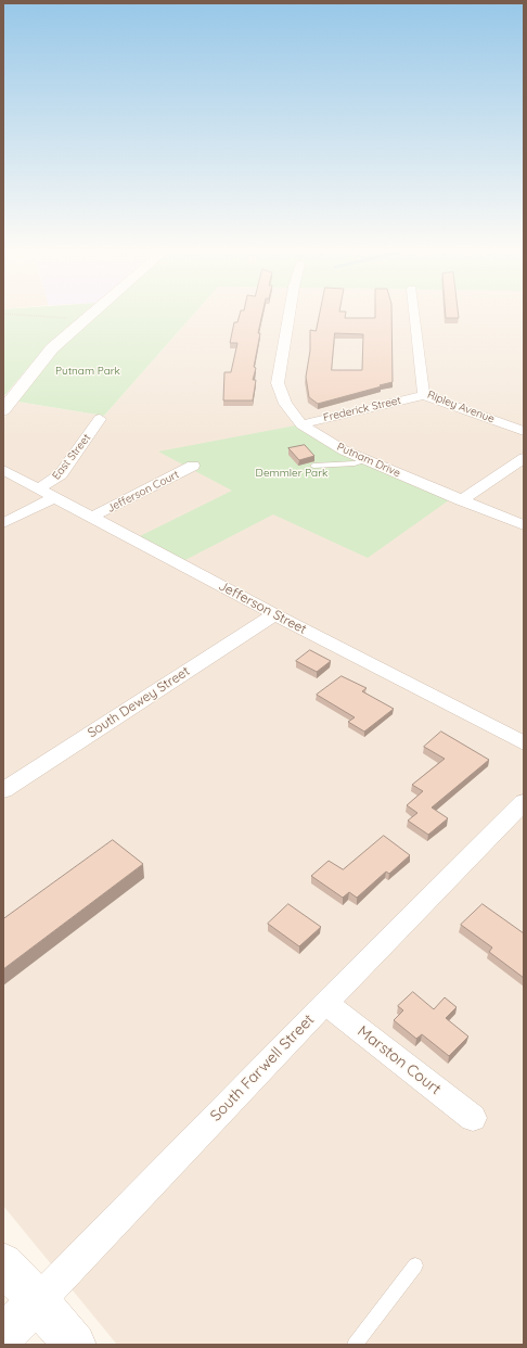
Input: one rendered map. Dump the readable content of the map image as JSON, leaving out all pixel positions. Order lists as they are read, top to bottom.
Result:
{
  "streets": {
    "main road": ["South Farwell Street"],
    "street": [
      "Ripley Avenue",
      "Frederick Street",
      "East Street",
      "Putnam Drive",
      "Jefferson Court",
      "Jefferson Street",
      "South Dewey Street",
      "Marston Court"
    ]
  },
  "crossings": [
    ["Ripley Avenue", "Frederick Street"],
    ["Frederick Street", "Putnam Drive"],
    ["East Street", "Jefferson Street"],
    ["Jefferson Court", "Jefferson Street"],
    ["Jefferson Street", "South Dewey Street"],
    ["Marston Court", "South Farwell Street"]
  ],
  "parks": ["Putnam Park", "Demmler Park"]
}
